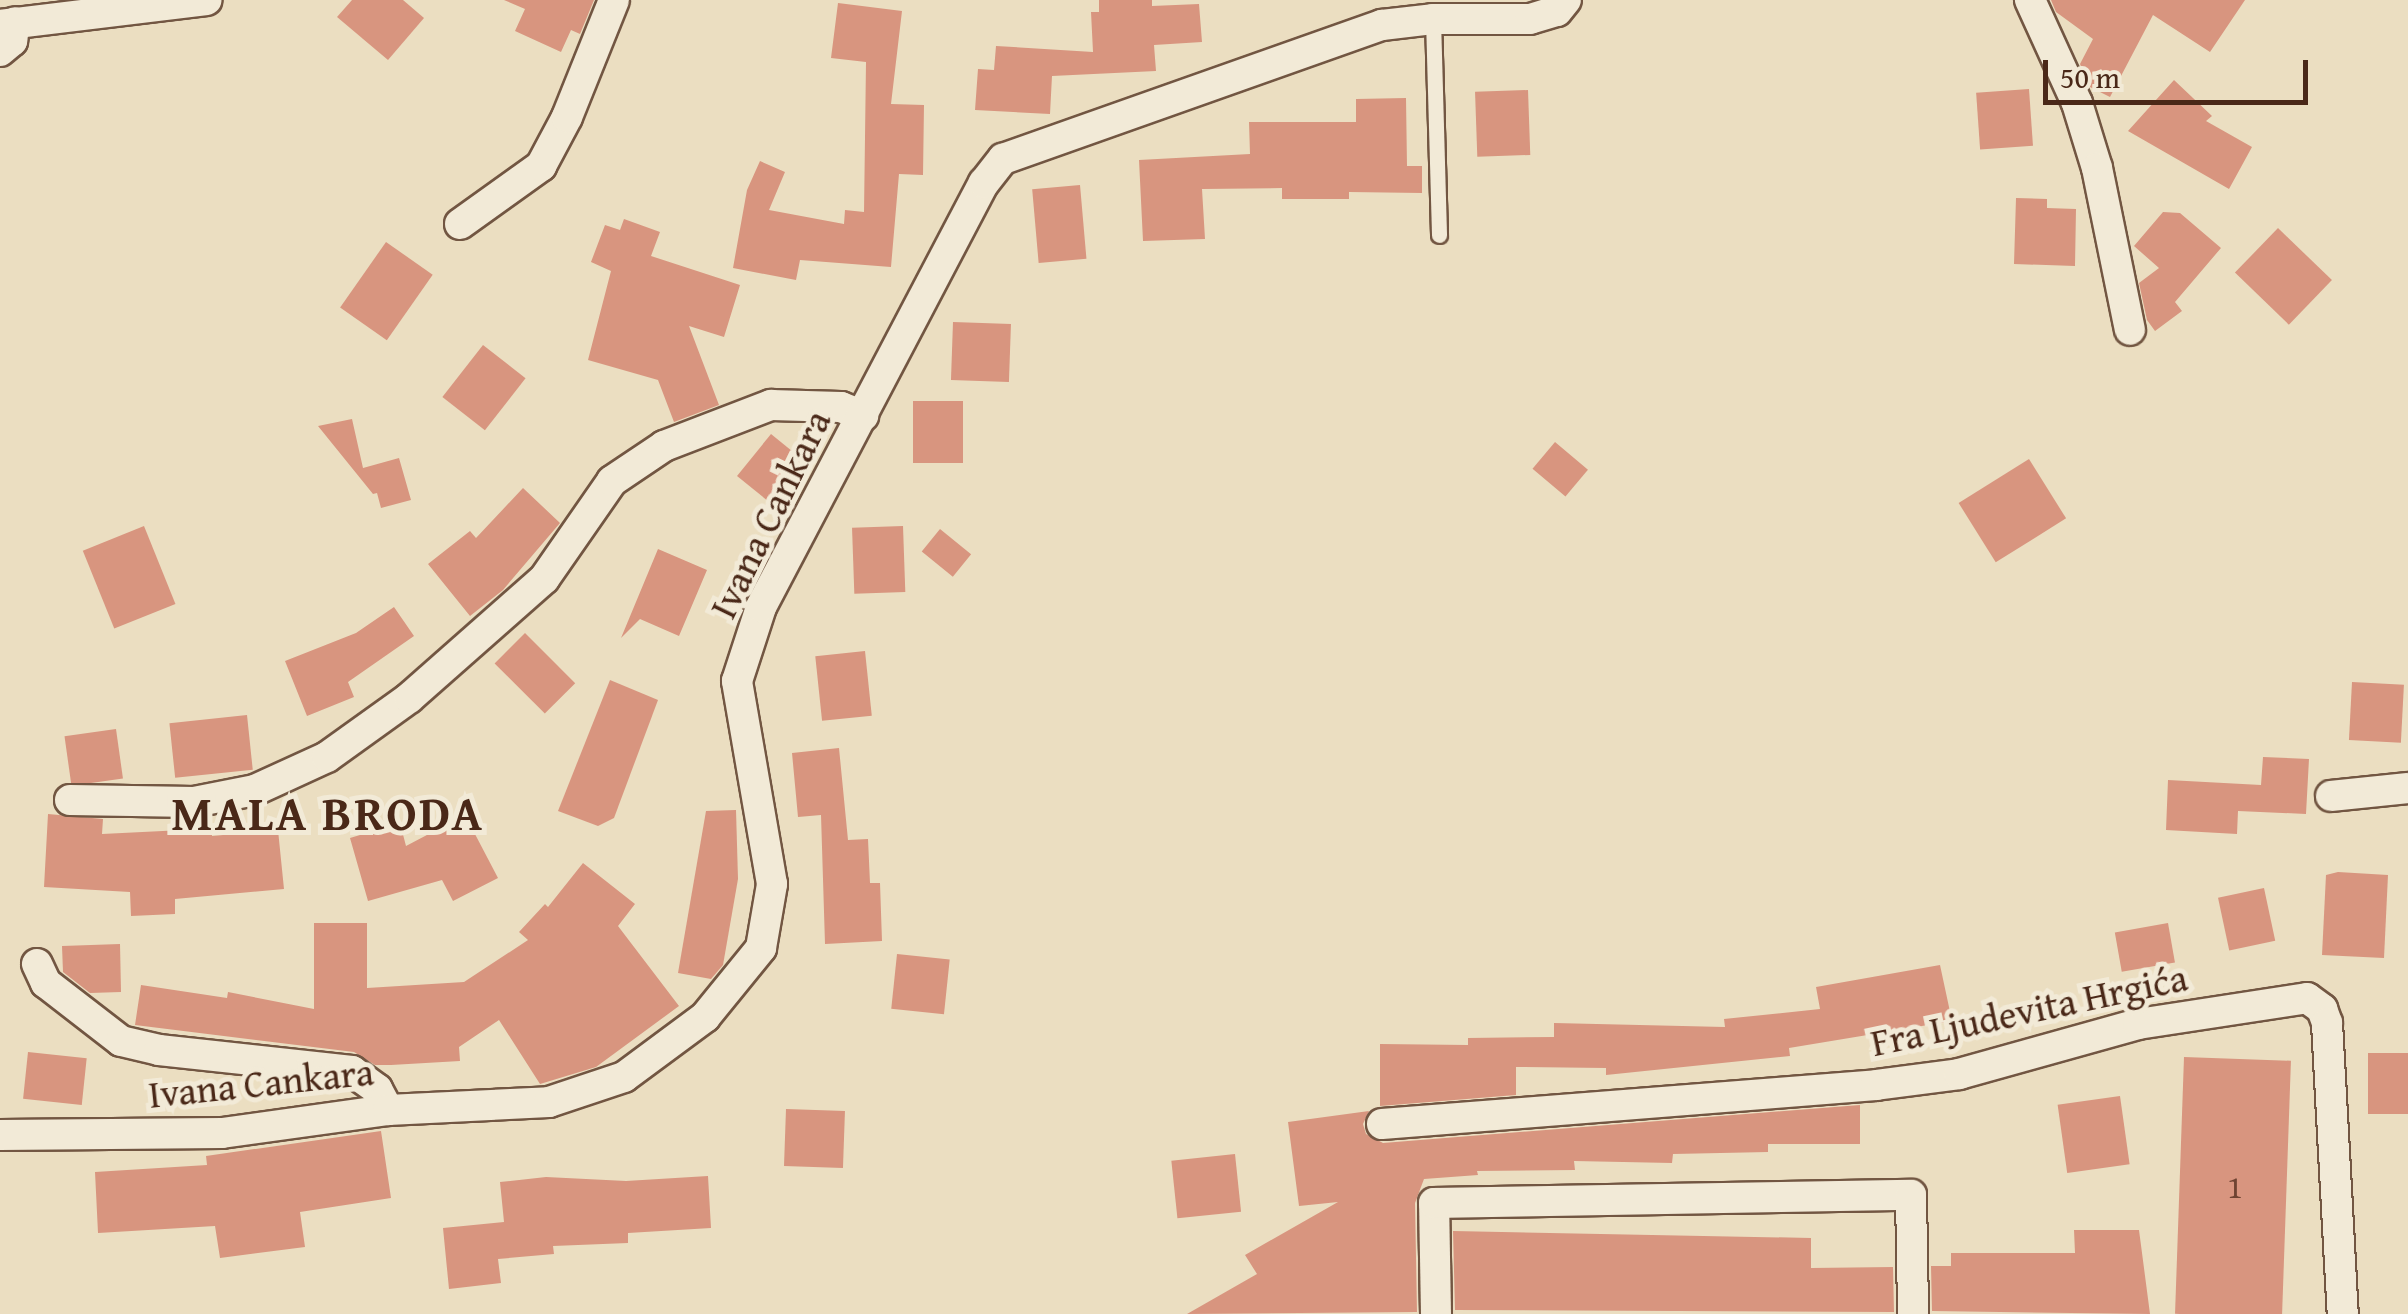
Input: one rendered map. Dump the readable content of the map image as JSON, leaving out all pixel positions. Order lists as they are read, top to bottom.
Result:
{
  "streets": {
    "street": ["Ivana Cankara", "Fra Ljudevita Hrgića"]
  },
  "districts": ["MALA BRODA"],
  "house_numbers": ["1"],
  "scale_bar": "50 m"
}
